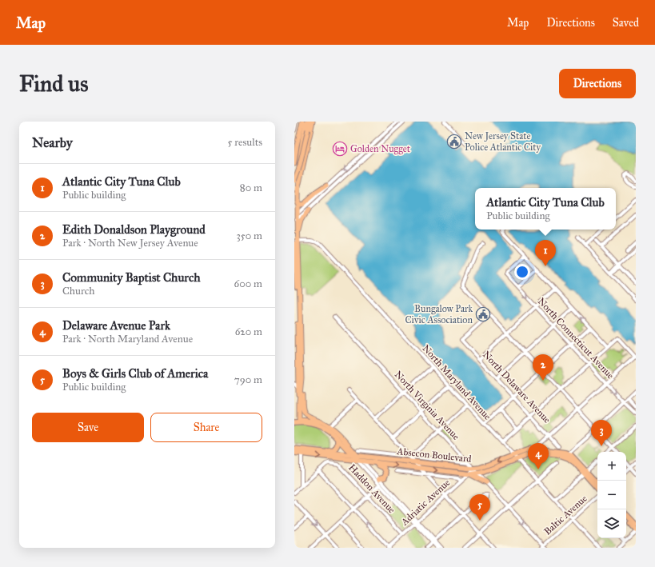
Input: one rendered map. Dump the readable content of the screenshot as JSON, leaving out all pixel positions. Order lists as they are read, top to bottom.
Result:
{
  "streets": {
    "highway": ["Absecon Boulevard"],
    "street": [
      "North Connecticut Avenue",
      "North Maryland Avenue",
      "North Delaware Avenue",
      "North Virginia Avenue",
      "Haddon Avenue",
      "Adriatic Avenue",
      "Baltic Avenue"
    ]
  },
  "crossings": [
    ["North Maryland Avenue", "Absecon Boulevard"],
    ["North Maryland Avenue", "Baltic Avenue"],
    ["North Virginia Avenue", "Absecon Boulevard"],
    ["North Virginia Avenue", "Adriatic Avenue"],
    ["North Virginia Avenue", "Baltic Avenue"],
    ["Absecon Boulevard", "Adriatic Avenue"],
    ["Haddon Avenue", "Adriatic Avenue"]
  ],
  "places": {
    "public building": ["New Jersey State Police Atlantic City", "Bungalow Park Civic Association"],
    "hotel": ["Golden Nugget"]
  },
  "page": {
    "header": "Map",
    "nav": ["Map", "Directions", "Saved"],
    "buttons": [
      "Directions",
      ["Save", "Share"]
    ],
    "title": "Find us",
    "heading": ["Nearby", "5 results"],
    "list": [
      {
        "mark": "1",
        "name": "Atlantic City Tuna Club",
        "note": "Public building",
        "value": "80 m"
      },
      {
        "mark": "2",
        "name": "Edith Donaldson Playground",
        "note": "Park · North New Jersey Avenue",
        "value": "350 m"
      },
      {
        "mark": "3",
        "name": "Community Baptist Church",
        "note": "Church",
        "value": "600 m"
      },
      {
        "mark": "4",
        "name": "Delaware Avenue Park",
        "note": "Park · North Maryland Avenue",
        "value": "620 m"
      },
      {
        "mark": "5",
        "name": "Boys & Girls Club of America",
        "note": "Public building",
        "value": "790 m"
      }
    ],
    "popup": ["Atlantic City Tuna Club", "Public building"],
    "pins": [
      "1",
      "2",
      "3",
      "4",
      "5"
    ],
    "map_buttons": ["+", "−"]
  }
}
